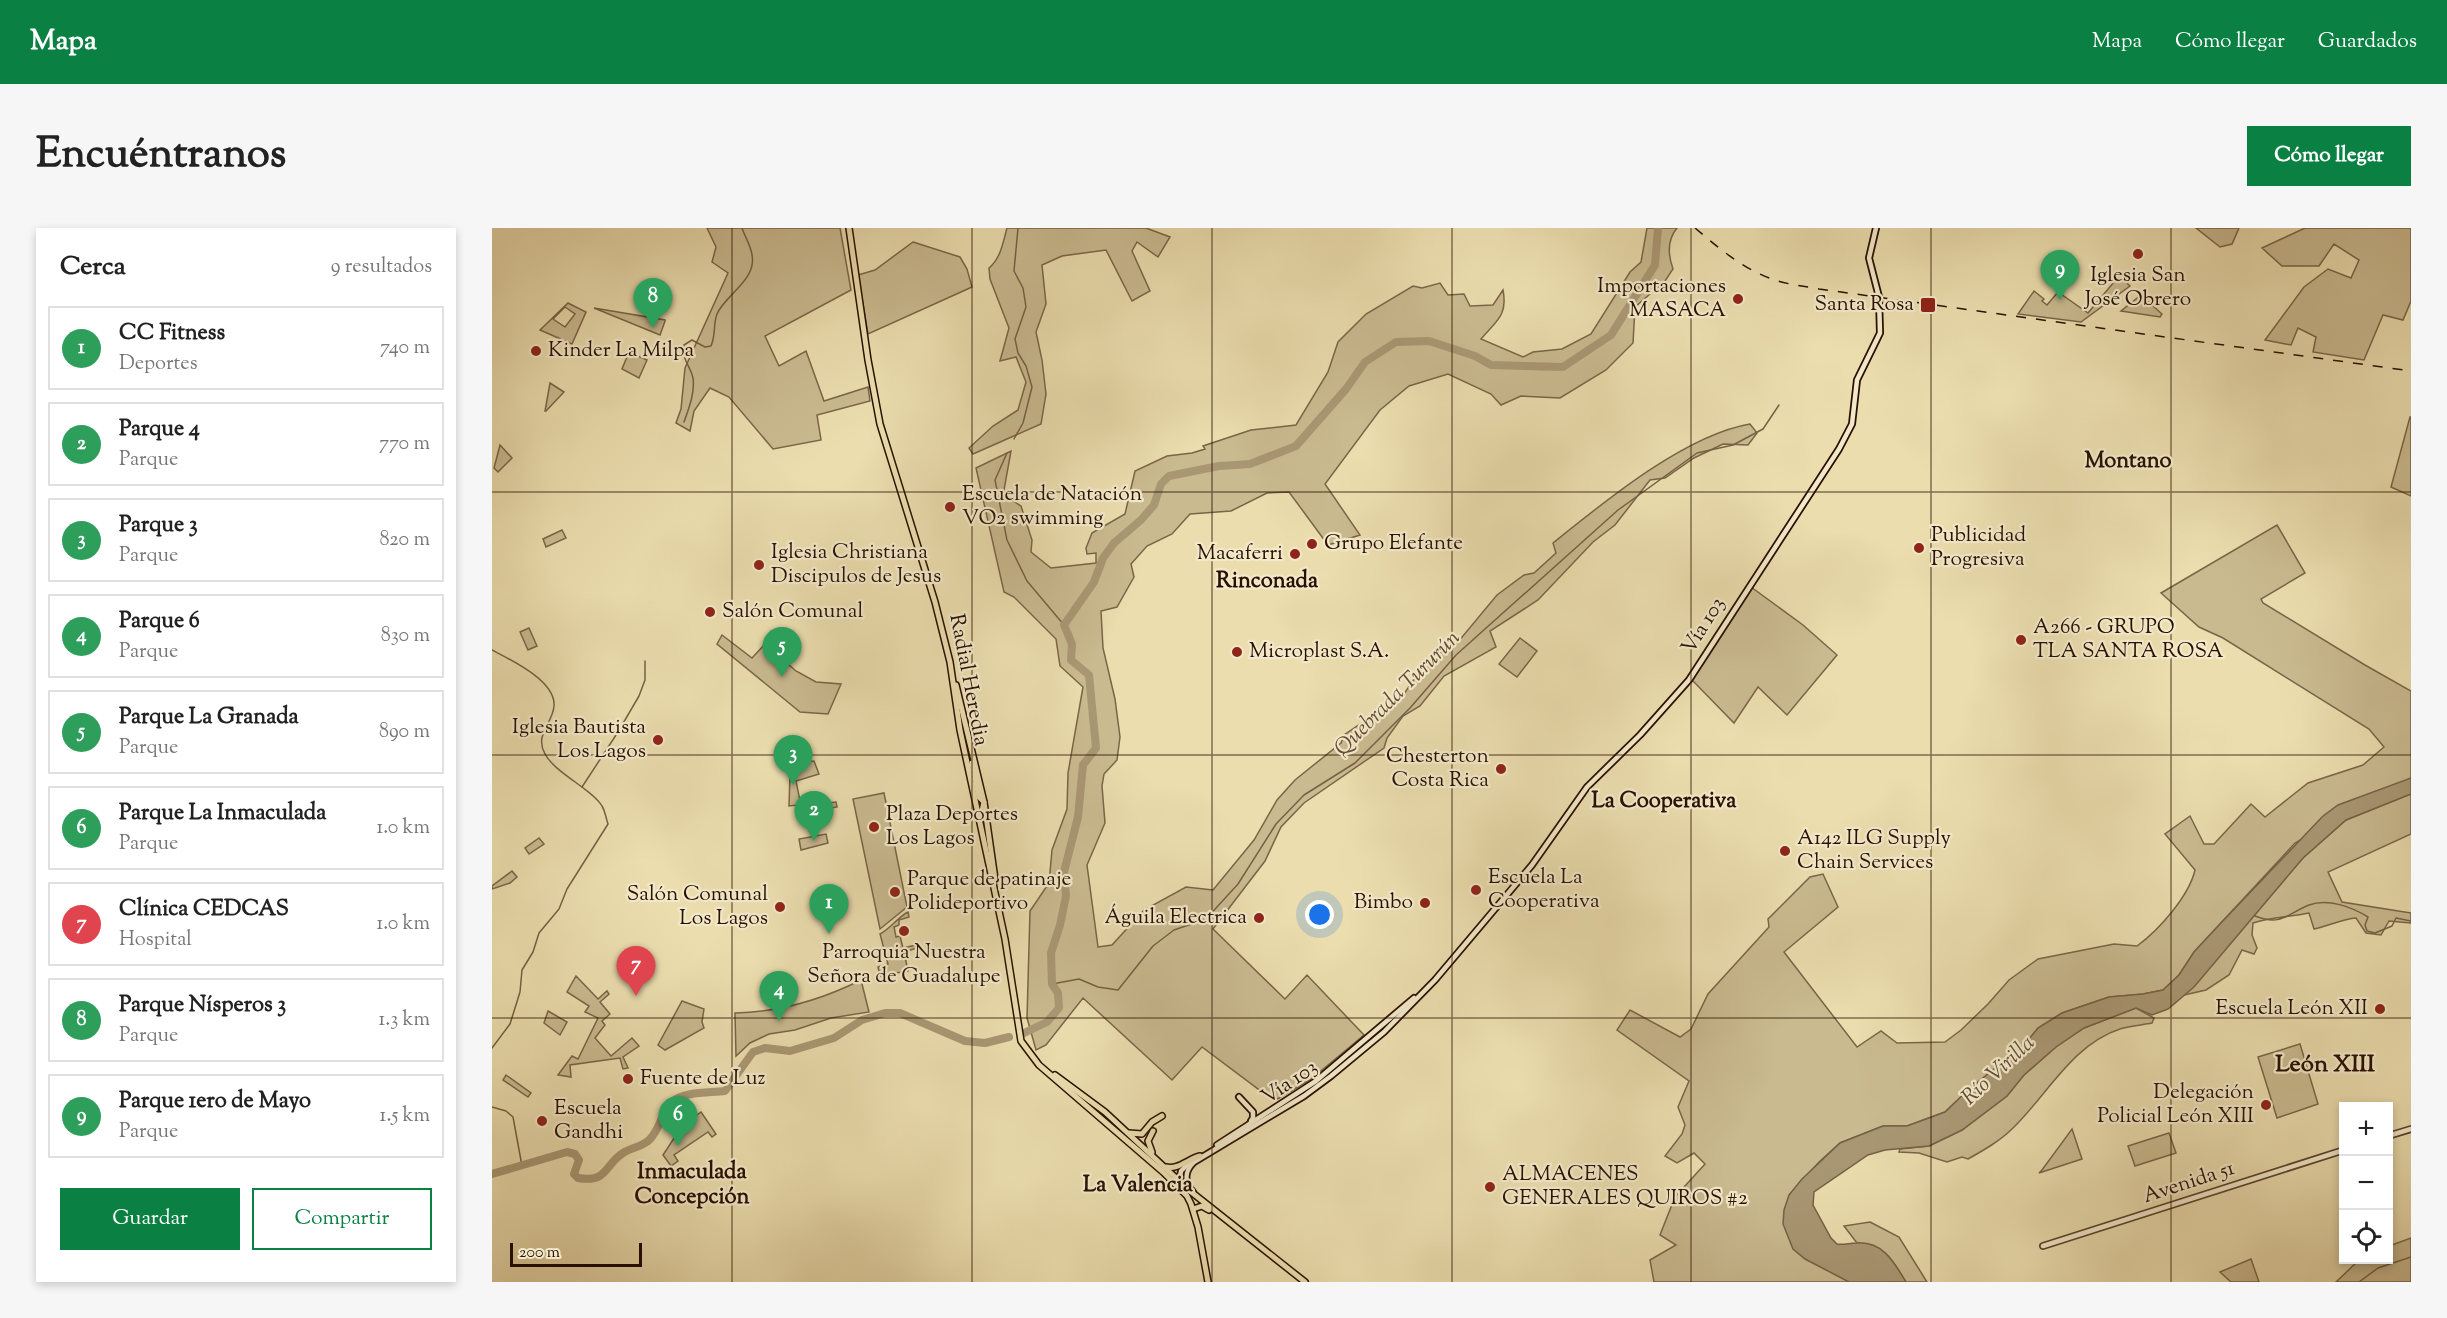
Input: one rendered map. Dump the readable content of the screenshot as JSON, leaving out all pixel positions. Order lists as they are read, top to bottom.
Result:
{
  "streets": {
    "main road": ["Vía 103", "Radial Heredia", "Avenida 51"]
  },
  "crossings": [
    ["Vía 103", "Radial Heredia"]
  ],
  "districts": [
    "Montano",
    "Rinconada",
    "La Cooperativa",
    "León XIII",
    "Inmaculada Concepción",
    "La Valencia"
  ],
  "water": ["Quebrada Tururún", "Río Virilla"],
  "places": {
    "other": [
      "Iglesia San José Obrero",
      "Importaciones MASACA",
      "Kinder La Milpa",
      "Escuela de Natación VO2 swimming",
      "Grupo Elefante",
      "Publicidad Progresiva",
      "Macaferri",
      "Iglesia Christiana Discipulos de Jesus",
      "Salón Comunal",
      "A266 - GRUPO TLA SANTA ROSA",
      "Microplast S.A.",
      "Iglesia Bautista Los Lagos",
      "Chesterton Costa Rica",
      "Plaza Deportes Los Lagos",
      "A142 ILG Supply Chain Services",
      "Escuela La Cooperativa",
      "Parque de patinaje Polideportivo",
      "Bimbo",
      "Salón Comunal Los Lagos",
      "Águila Electrica",
      "Parroquia Nuestra Señora de Guadalupe",
      "Escuela León XII",
      "Fuente de Luz",
      "Delegación Policial León XIII",
      "Escuela Gandhi",
      "ALMACENES GENERALES QUIROS #2"
    ],
    "transit": ["Santa Rosa"]
  },
  "scale_bar": "200 m",
  "page": {
    "header": "Mapa",
    "nav": ["Mapa", "Cómo llegar", "Guardados"],
    "title": "Encuéntranos",
    "buttons": [
      "Cómo llegar",
      ["Guardar", "Compartir"]
    ],
    "heading": ["Cerca", "9 resultados"],
    "pins": [
      "9",
      "8",
      "5",
      "3",
      "2",
      "1",
      "7",
      "4",
      "6"
    ],
    "list": [
      {
        "mark": "1",
        "name": "CC Fitness",
        "note": "Deportes",
        "value": "740 m"
      },
      {
        "mark": "2",
        "name": "Parque 4",
        "note": "Parque",
        "value": "770 m"
      },
      {
        "mark": "3",
        "name": "Parque 3",
        "note": "Parque",
        "value": "820 m"
      },
      {
        "mark": "4",
        "name": "Parque 6",
        "note": "Parque",
        "value": "830 m"
      },
      {
        "mark": "5",
        "name": "Parque La Granada",
        "note": "Parque",
        "value": "890 m"
      },
      {
        "mark": "6",
        "name": "Parque La Inmaculada",
        "note": "Parque",
        "value": "1.0 km"
      },
      {
        "mark": "7",
        "name": "Clínica CEDCAS",
        "note": "Hospital",
        "value": "1.0 km"
      },
      {
        "mark": "8",
        "name": "Parque Nísperos 3",
        "note": "Parque",
        "value": "1.3 km"
      },
      {
        "mark": "9",
        "name": "Parque 1ero de Mayo",
        "note": "Parque",
        "value": "1.5 km"
      }
    ],
    "map_buttons": ["+", "−"],
    "scale": "200 m"
  }
}
